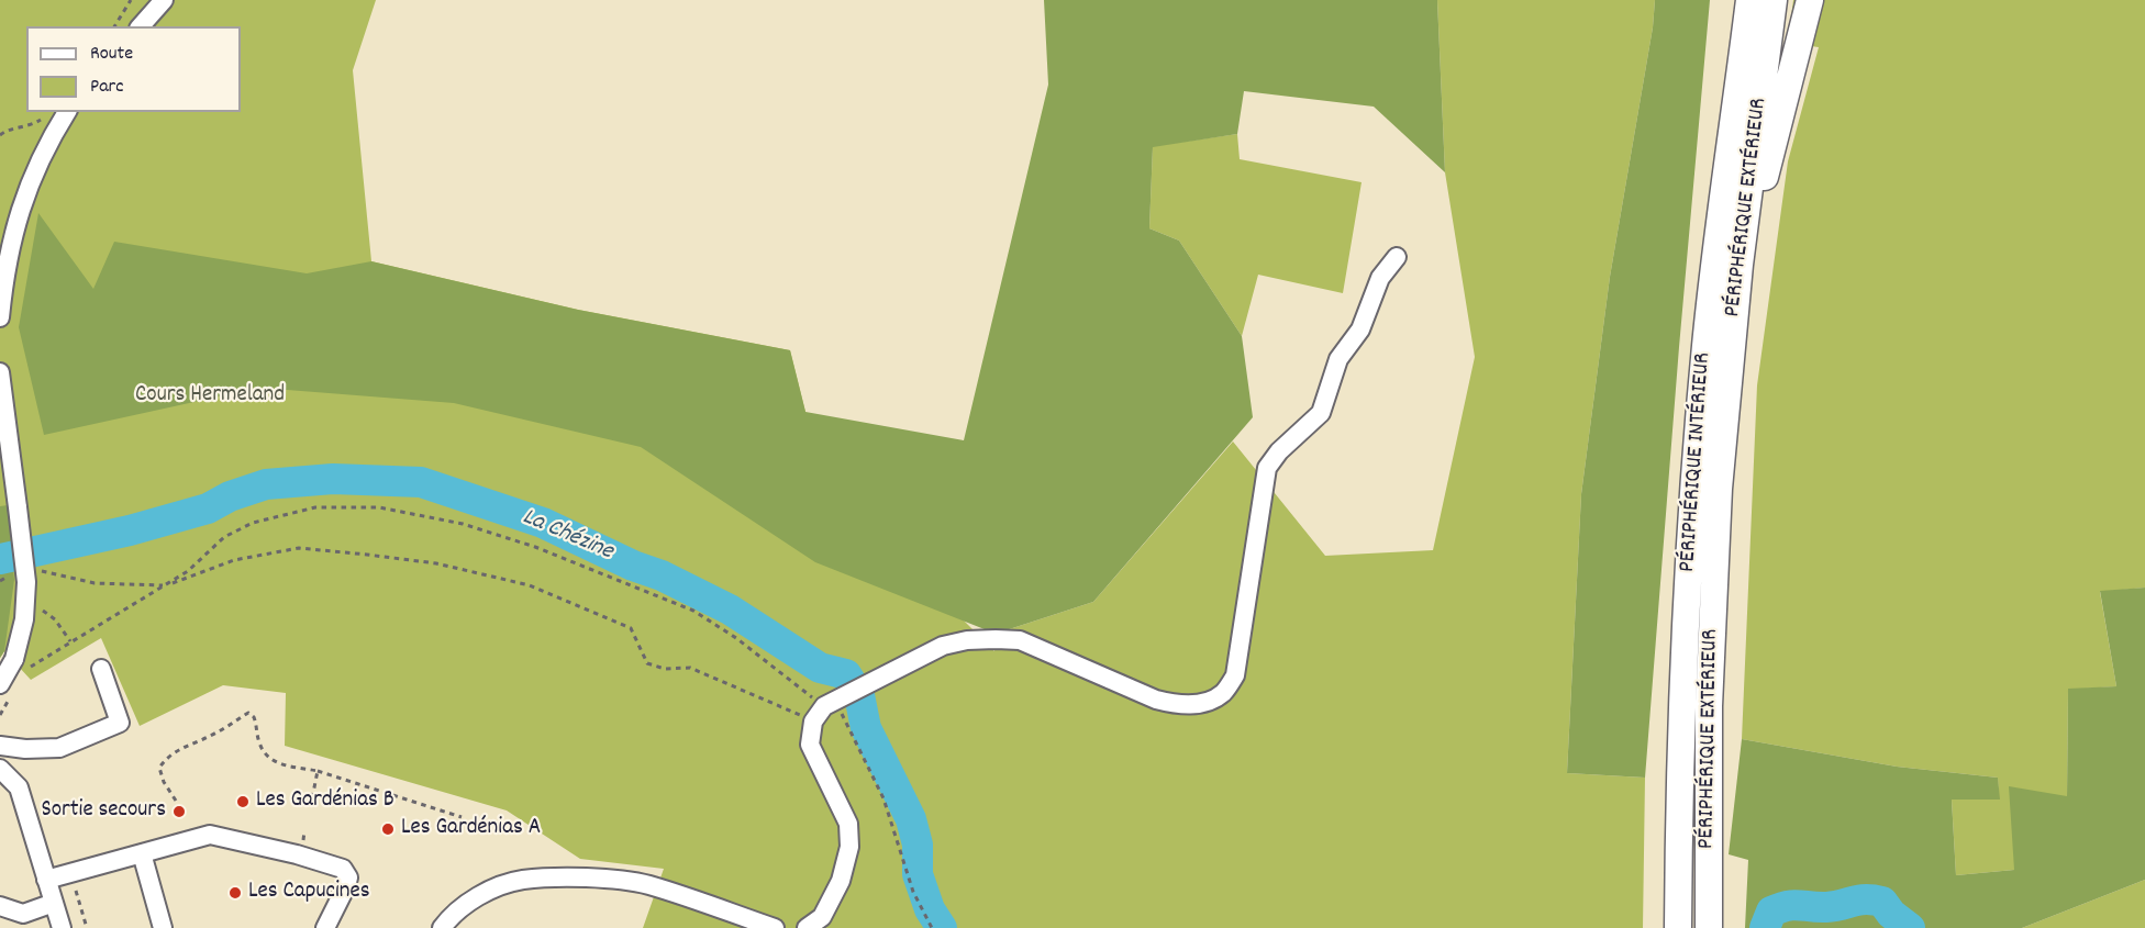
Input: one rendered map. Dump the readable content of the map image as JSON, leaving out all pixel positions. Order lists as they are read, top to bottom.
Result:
{
  "streets": {
    "highway": ["PÉRIPHÉRIQUE EXTÉRIEUR", "PÉRIPHÉRIQUE INTÉRIEUR"]
  },
  "water": ["La Chézine"],
  "parks": ["Cours Hermeland"],
  "places": [
    "Les Gardénias B",
    "Sortie secours",
    "Les Gardénias A",
    "Les Capucines"
  ],
  "legend": ["Route", "Parc"]
}
